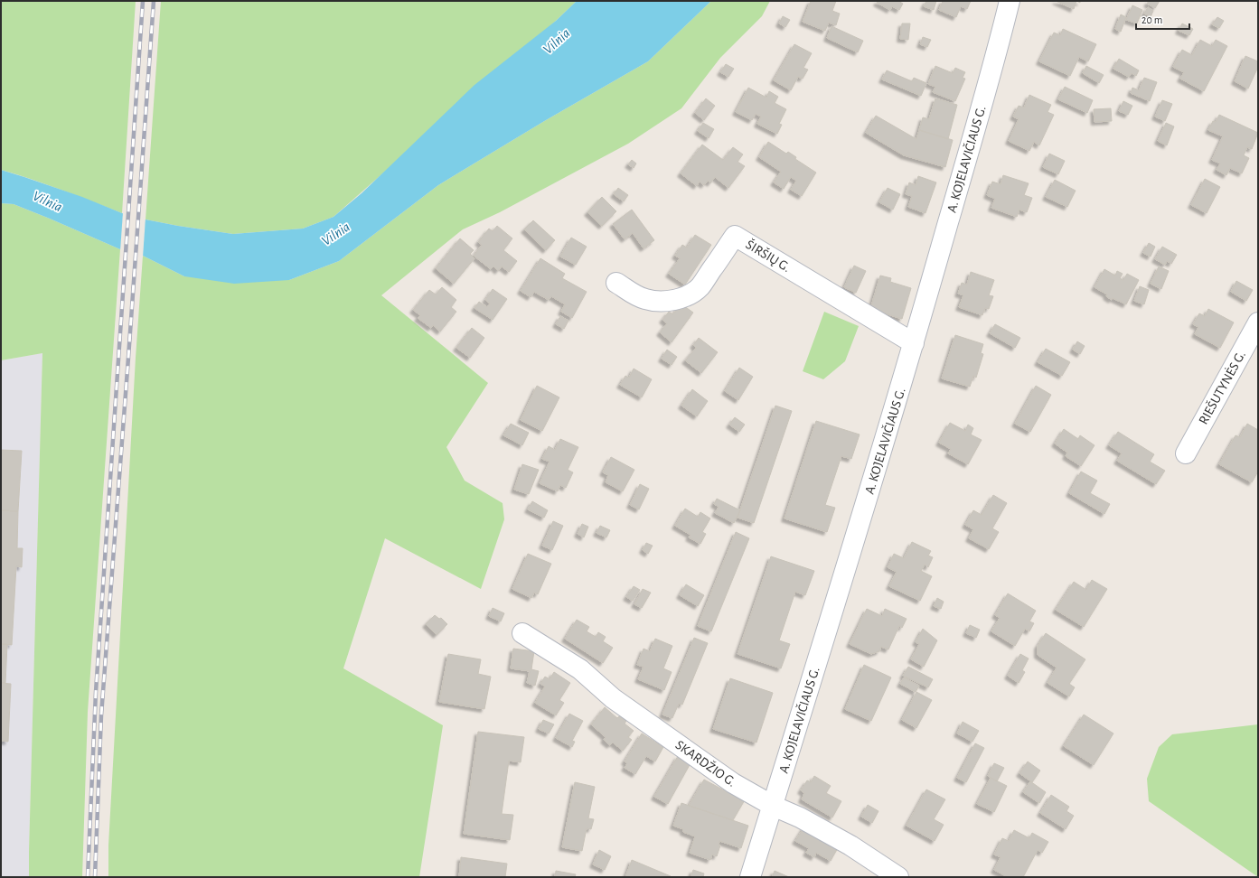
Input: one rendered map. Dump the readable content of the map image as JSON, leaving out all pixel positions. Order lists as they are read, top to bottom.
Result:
{
  "streets": {
    "street": [
      "A. KOJELAVIČIAUS G.",
      "ŠIRŠIŲ G.",
      "RIEŠUTYNĖS G.",
      "SKARDŽIO G."
    ]
  },
  "crossings": [
    ["A. KOJELAVIČIAUS G.", "ŠIRŠIŲ G."],
    ["A. KOJELAVIČIAUS G.", "SKARDŽIO G."]
  ],
  "water": ["Vilnia"],
  "scale_bar": "20 m"
}
